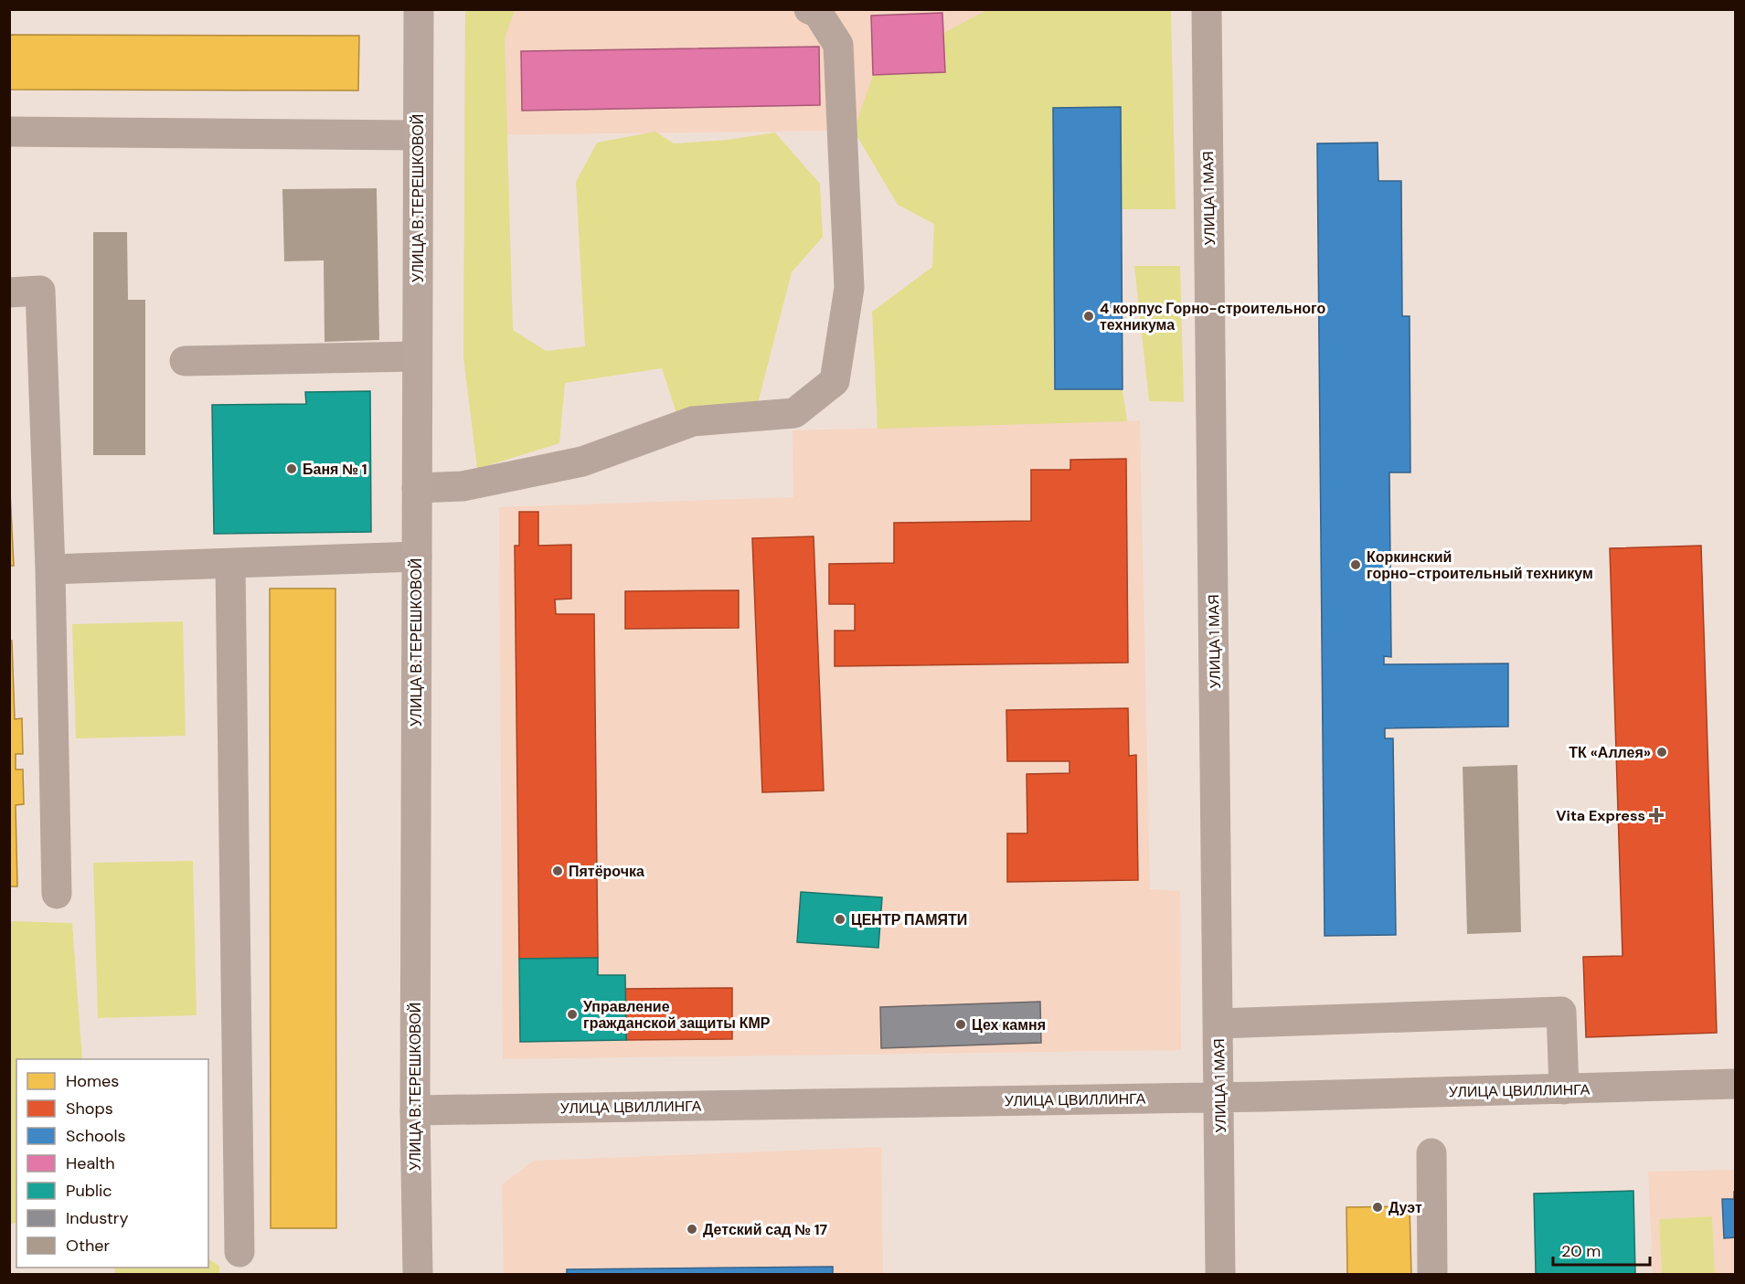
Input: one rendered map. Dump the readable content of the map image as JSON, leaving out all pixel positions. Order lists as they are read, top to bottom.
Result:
{
  "streets": {
    "main road": ["УЛИЦА В.ТЕРЕШКОВОЙ"],
    "street": ["УЛИЦА 1 МАЯ", "УЛИЦА ЦВИЛЛИНГА"]
  },
  "crossings": [
    ["УЛИЦА В.ТЕРЕШКОВОЙ", "УЛИЦА ЦВИЛЛИНГА"],
    ["УЛИЦА 1 МАЯ", "УЛИЦА ЦВИЛЛИНГА"]
  ],
  "places": {
    "other": [
      "4 корпус Горно-строительного техникума",
      "Баня № 1",
      "Коркинский горно-строительный техникум",
      "ТК «Аллея»",
      "Пятёрочка",
      "ЦЕНТР ПАМЯТИ",
      "Управление гражданской защиты КМР",
      "Цех камня",
      "Дуэт",
      "Детский сад № 17"
    ],
    "health": ["Vita Express"]
  },
  "legend": [
    "Homes",
    "Shops",
    "Schools",
    "Health",
    "Public",
    "Industry",
    "Other"
  ],
  "scale_bar": "20 m"
}
